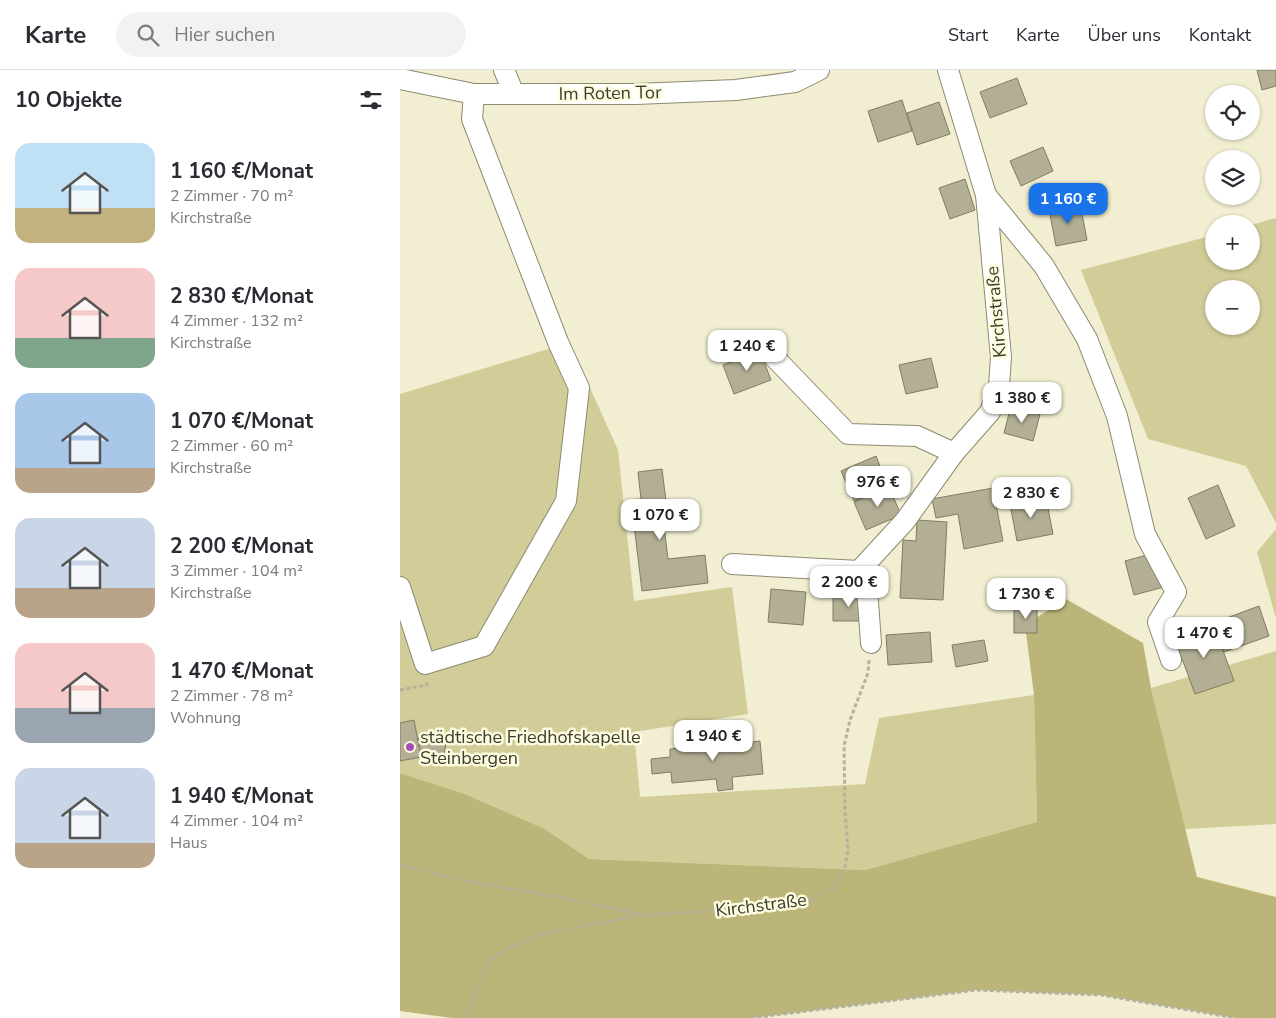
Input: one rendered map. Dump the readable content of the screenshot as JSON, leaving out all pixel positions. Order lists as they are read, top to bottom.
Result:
{
  "streets": {
    "street": ["Im Roten Tor", "Kirchstraße"]
  },
  "places": ["städtische Friedhofskapelle Steinbergen"],
  "page": {
    "header": "Karte",
    "search": "Hier suchen",
    "nav": [
      "Start",
      "Karte",
      "Über uns",
      "Kontakt"
    ],
    "heading": "10 Objekte",
    "map_buttons": ["+", "−"],
    "list": [
      {
        "name": "1 160 €/Monat",
        "note": "2 Zimmer · 70 m² · Kirchstraße"
      },
      {
        "name": "2 830 €/Monat",
        "note": "4 Zimmer · 132 m² · Kirchstraße"
      },
      {
        "name": "1 070 €/Monat",
        "note": "2 Zimmer · 60 m² · Kirchstraße"
      },
      {
        "name": "2 200 €/Monat",
        "note": "3 Zimmer · 104 m² · Kirchstraße"
      },
      {
        "name": "1 470 €/Monat",
        "note": "2 Zimmer · 78 m² · Wohnung"
      },
      {
        "name": "1 940 €/Monat",
        "note": "4 Zimmer · 104 m² · Haus"
      }
    ],
    "price": [
      "1 160 €",
      "1 240 €",
      "1 380 €",
      "976 €",
      "2 830 €",
      "1 070 €",
      "2 200 €",
      "1 730 €",
      "1 470 €",
      "1 940 €"
    ]
  }
}
